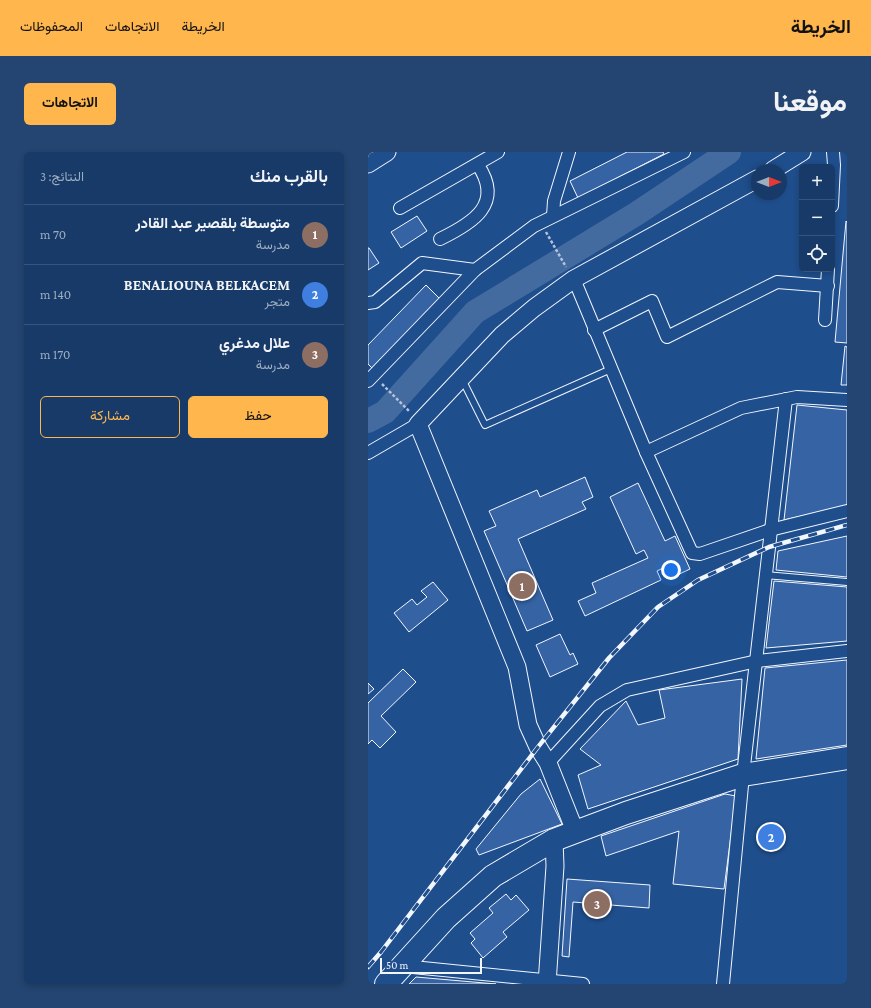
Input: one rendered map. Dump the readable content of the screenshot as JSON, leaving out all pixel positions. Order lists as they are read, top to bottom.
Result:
{
  "scale_bar": "50 m",
  "north": "right",
  "page": {
    "header": "الخريطة",
    "nav": ["الخريطة", "الاتجاهات", "المحفوظات"],
    "title": "موقعنا",
    "buttons": [
      "الاتجاهات",
      ["حفظ", "مشاركة"]
    ],
    "heading": ["بالقرب منك", "النتائج: 3"],
    "map_buttons": ["+", "−"],
    "list": [
      {
        "mark": "1",
        "name": "متوسطة بلقصير عبد القادر",
        "note": "مدرسة",
        "value": "70 m"
      },
      {
        "mark": "2",
        "name": "BENALIOUNA BELKACEM",
        "note": "متجر",
        "value": "140 m"
      },
      {
        "mark": "3",
        "name": "علال مدغري",
        "note": "مدرسة",
        "value": "170 m"
      }
    ],
    "pins": ["1", "2", "3"],
    "scale": "50 m"
  }
}
